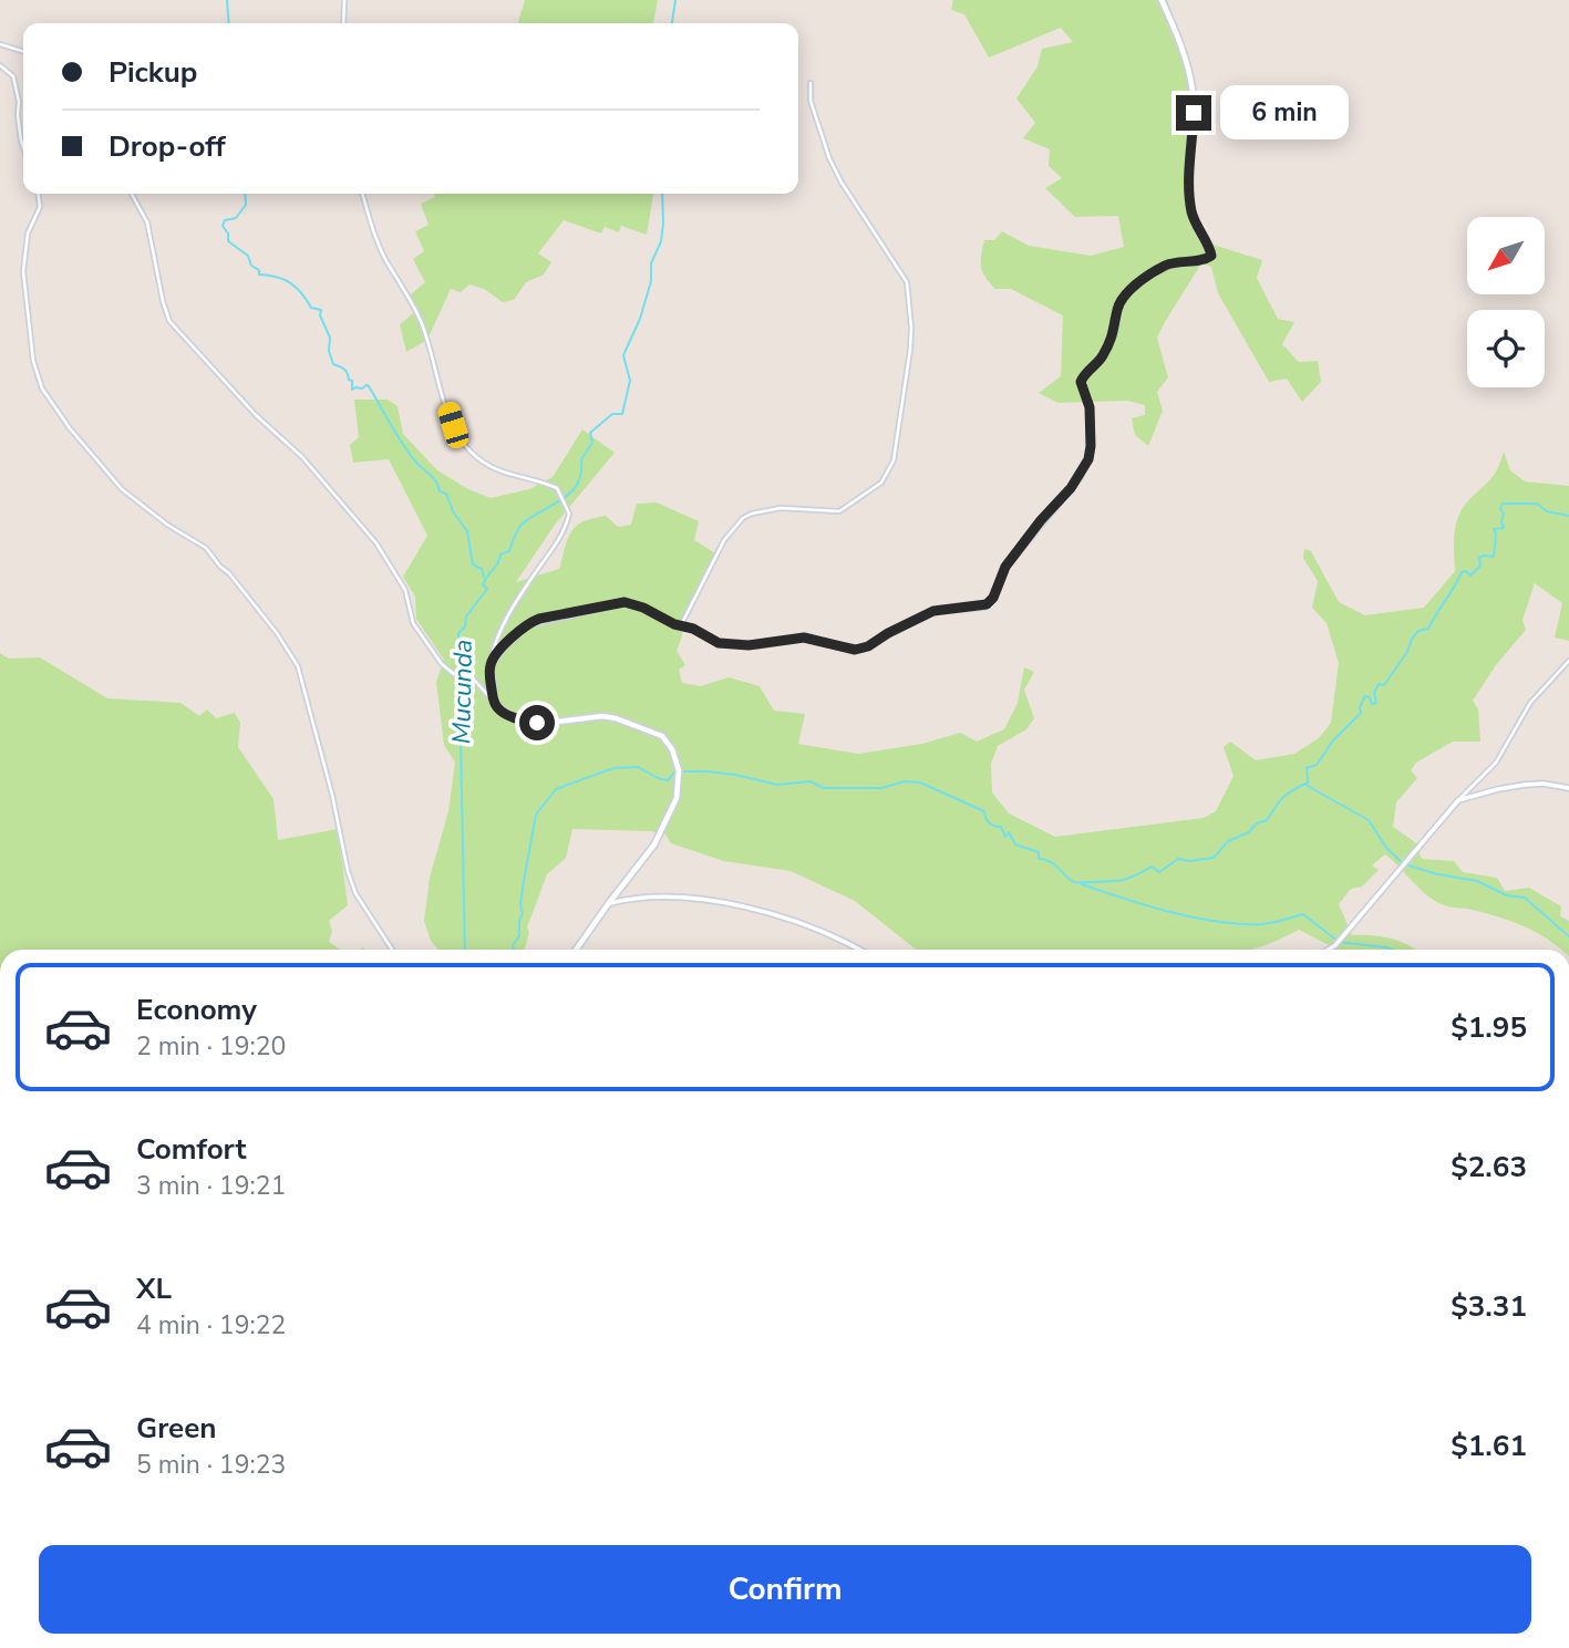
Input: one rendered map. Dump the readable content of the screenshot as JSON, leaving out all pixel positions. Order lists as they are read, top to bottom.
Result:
{
  "water": ["Mucunda"],
  "north": "bottom left",
  "page": {
    "banner": ["Pickup", "Drop-off"],
    "bubble": "6 min",
    "list": [
      {
        "name": "Economy",
        "note": "2 min · 19:20",
        "value": "$1.95"
      },
      {
        "name": "Comfort",
        "note": "3 min · 19:21",
        "value": "$2.63"
      },
      {
        "name": "XL",
        "note": "4 min · 19:22",
        "value": "$3.31"
      },
      {
        "name": "Green",
        "note": "5 min · 19:23",
        "value": "$1.61"
      }
    ],
    "buttons": "Confirm"
  }
}
